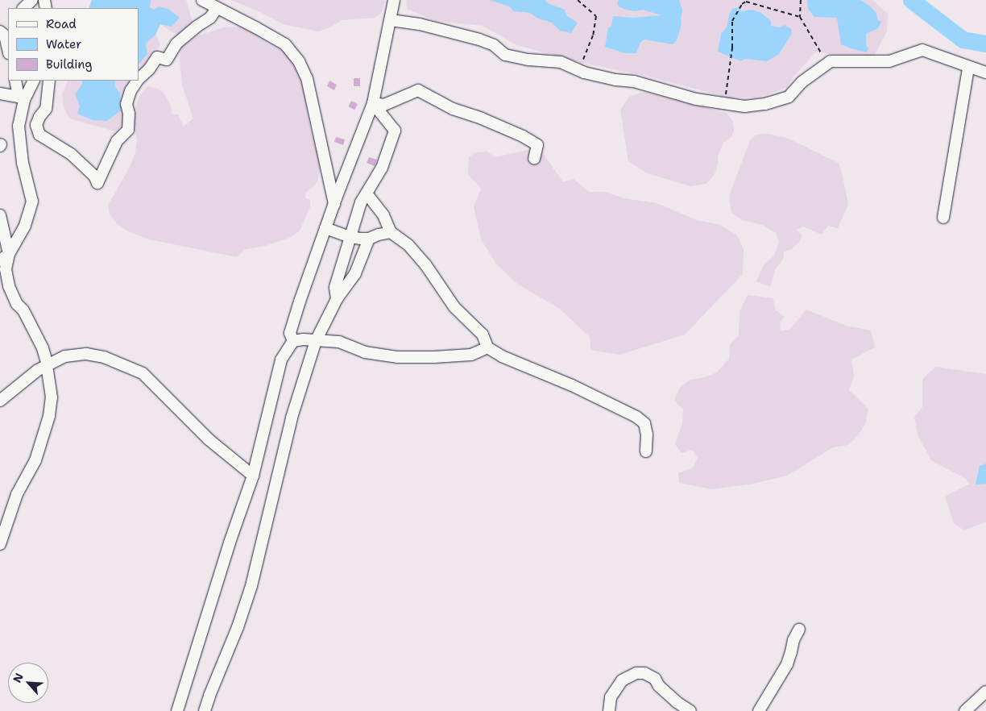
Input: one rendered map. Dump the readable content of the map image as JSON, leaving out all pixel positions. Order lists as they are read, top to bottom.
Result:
{
  "legend": ["Road", "Water", "Building"],
  "north": "top left"
}
